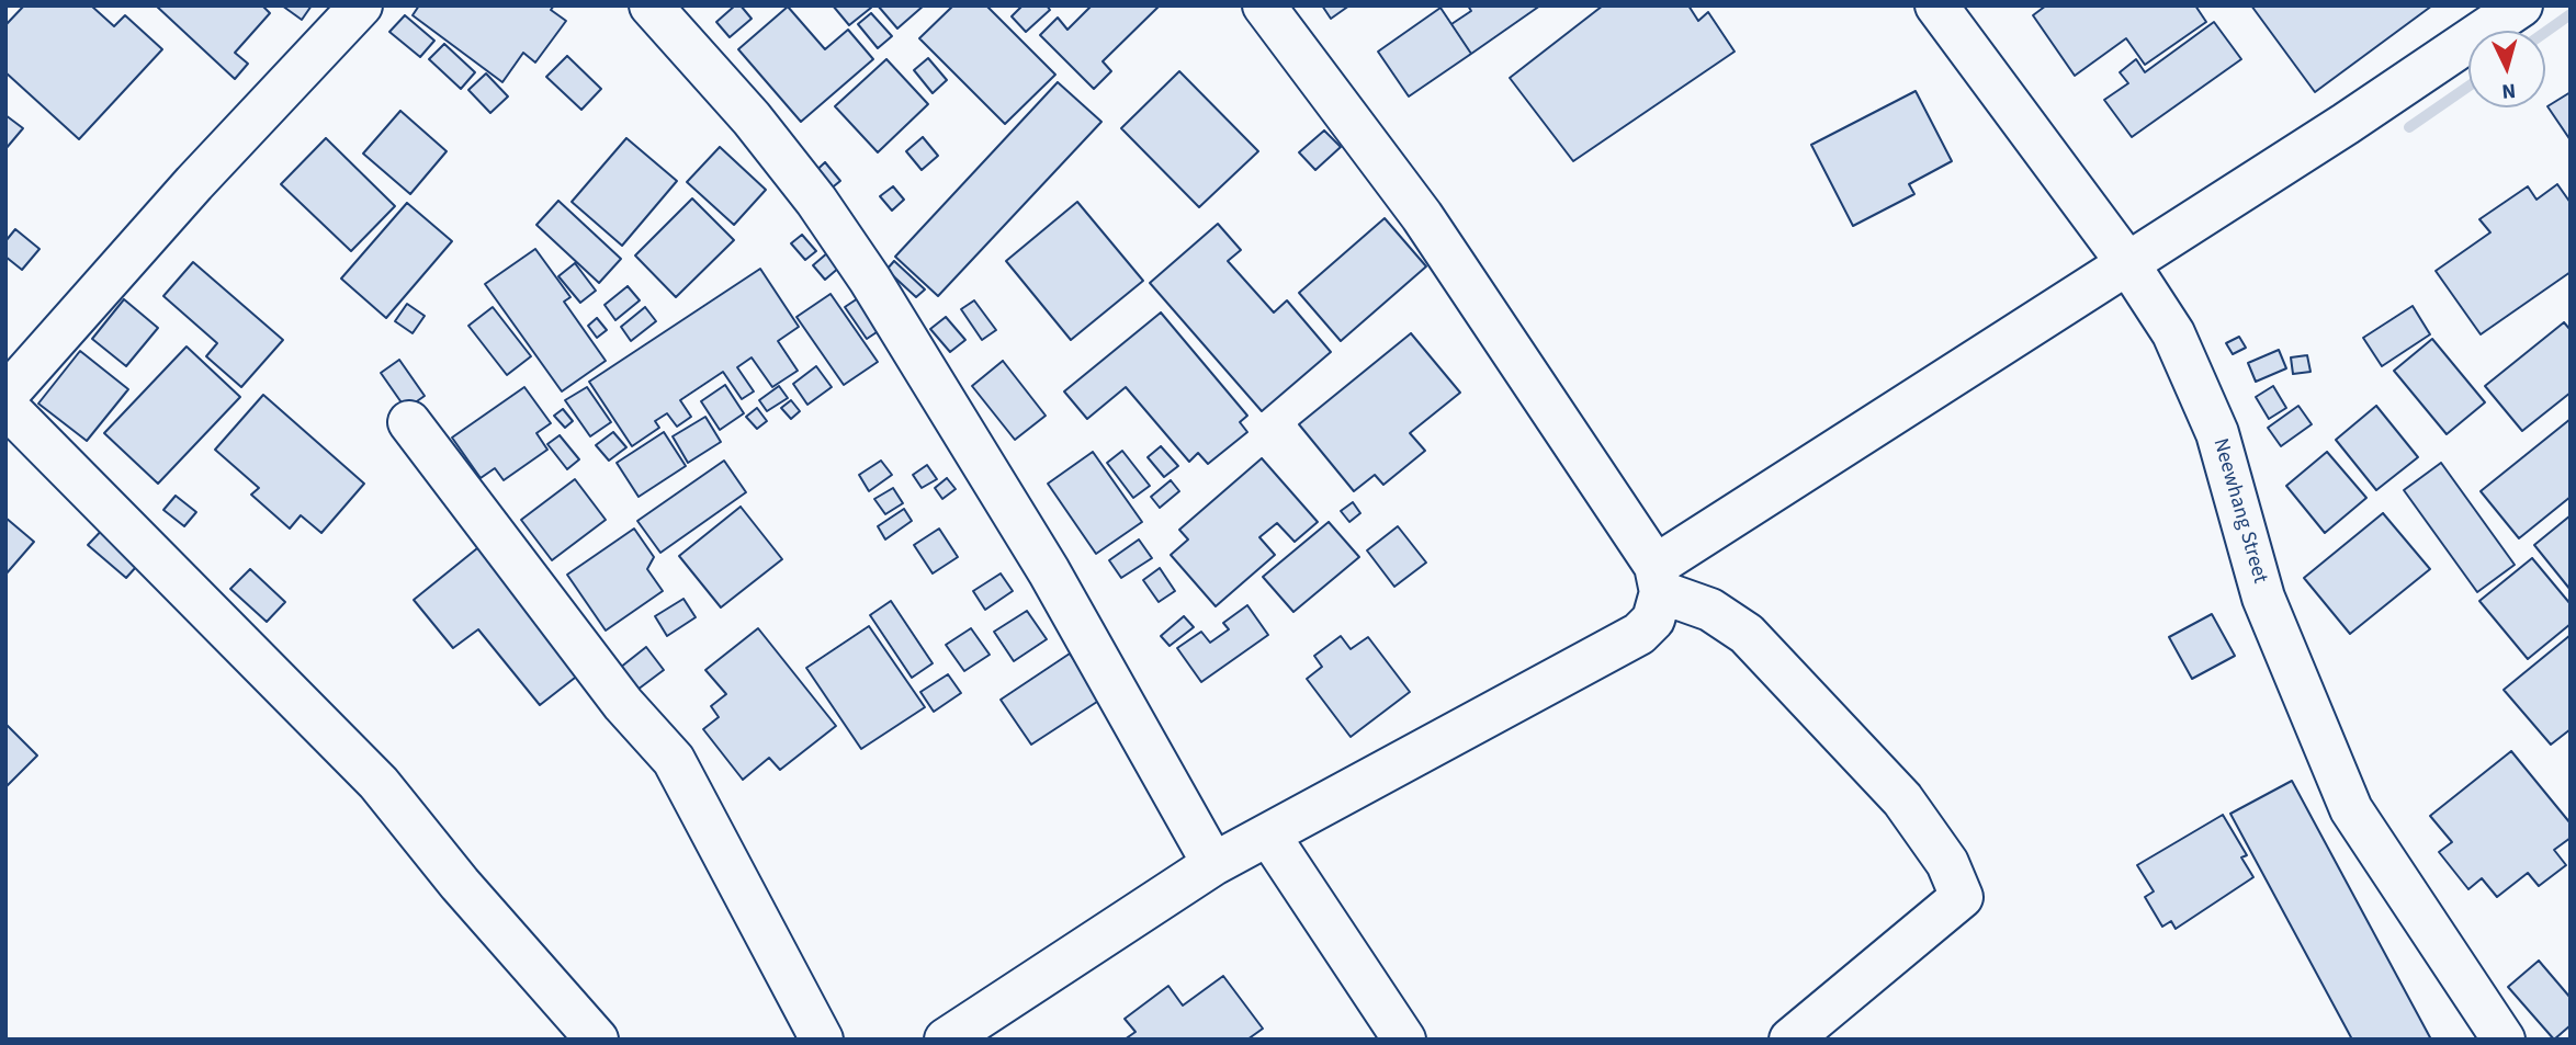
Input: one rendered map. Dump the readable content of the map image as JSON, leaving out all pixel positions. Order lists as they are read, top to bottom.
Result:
{
  "streets": {
    "street": ["Neewhang Street"]
  },
  "north": "bottom"
}
